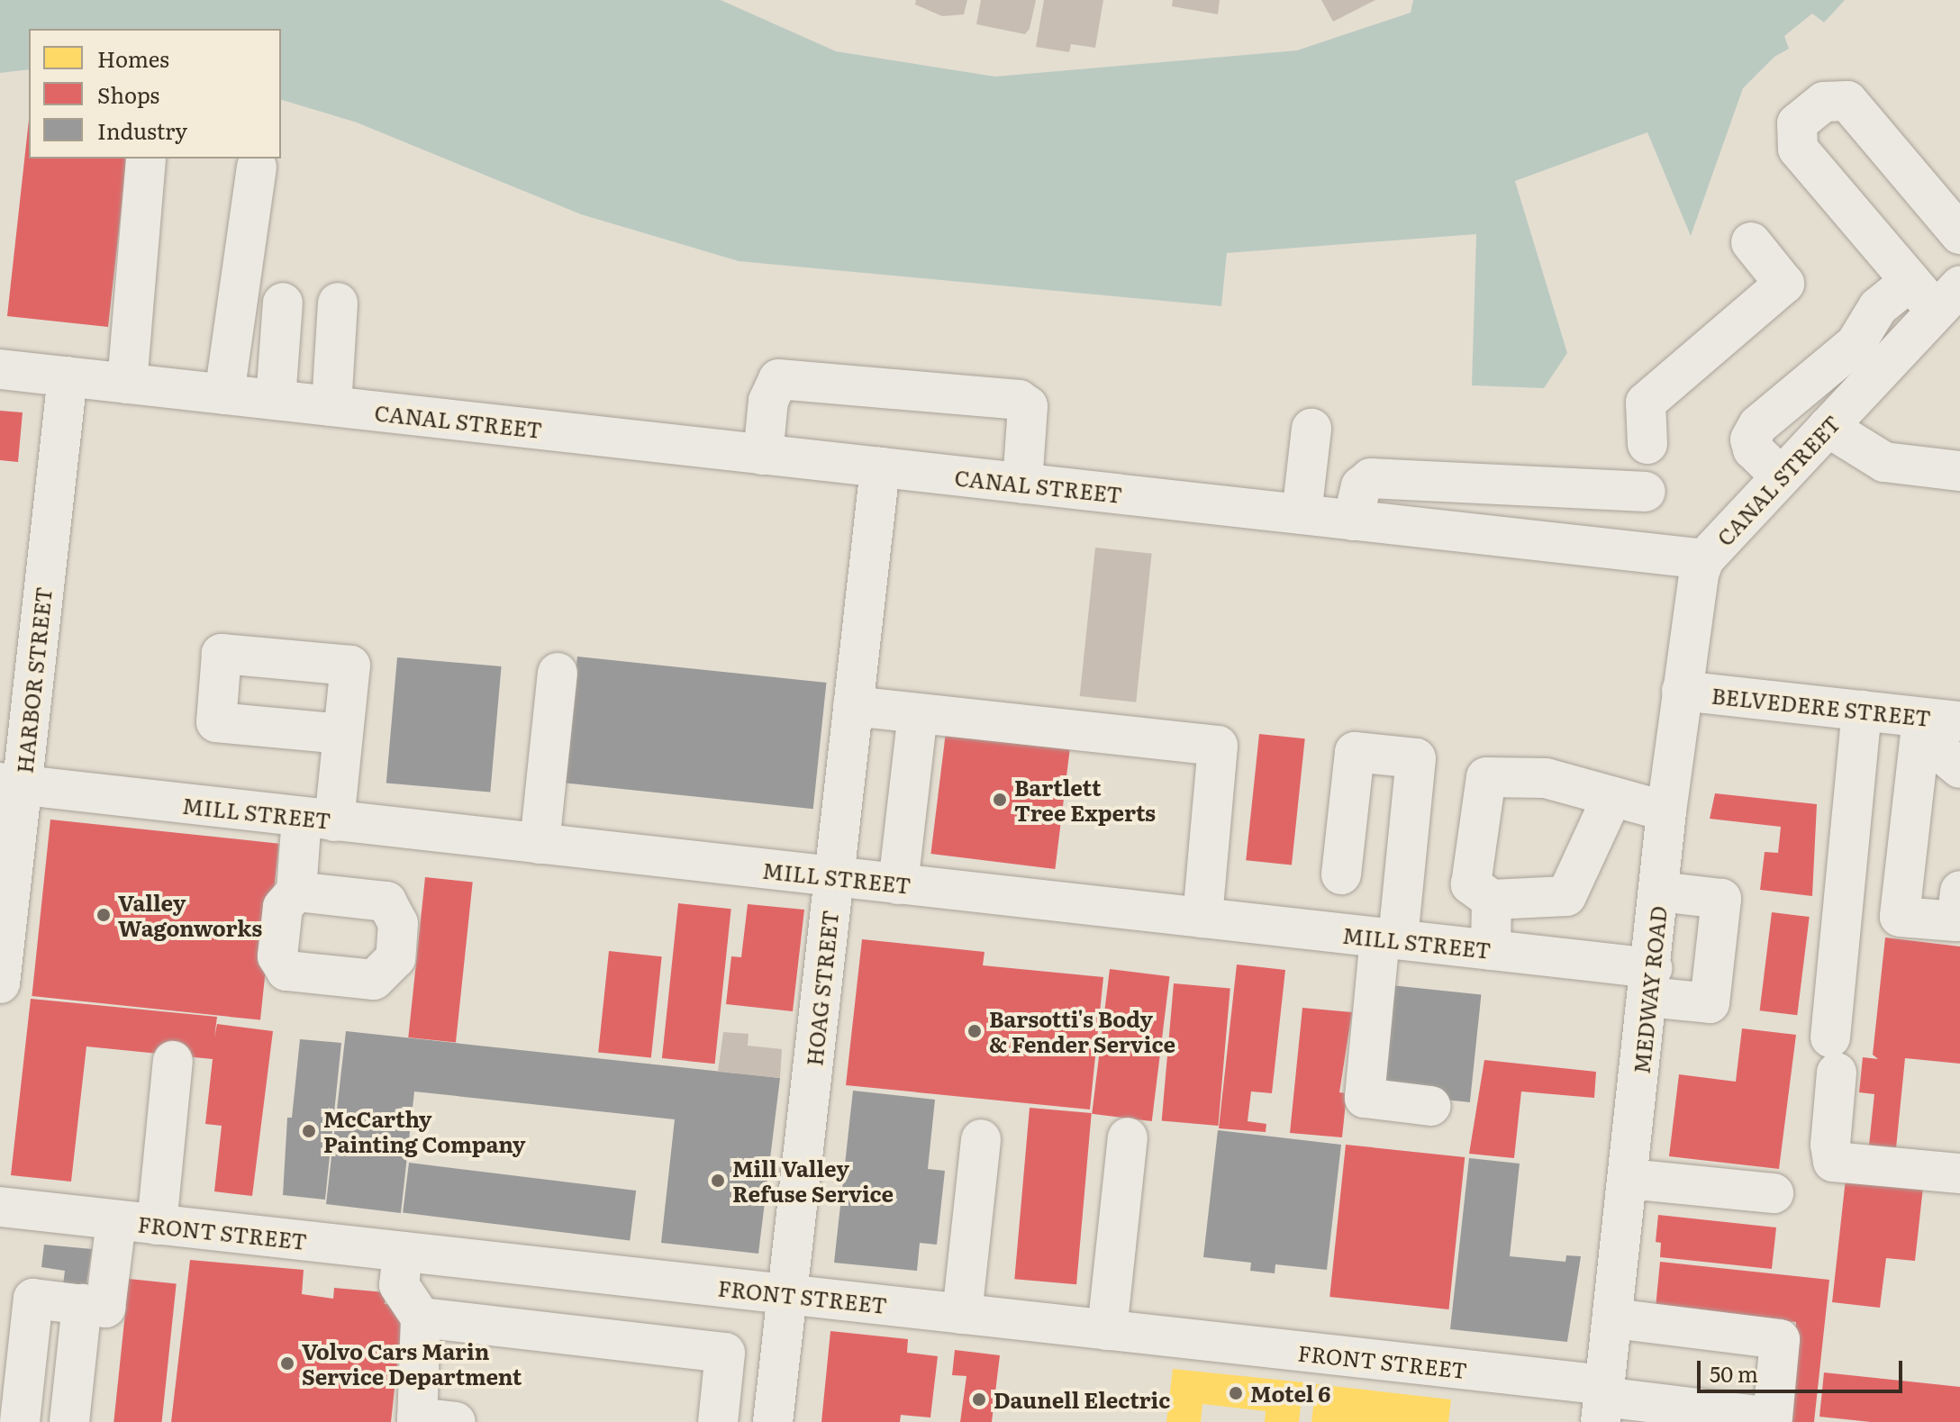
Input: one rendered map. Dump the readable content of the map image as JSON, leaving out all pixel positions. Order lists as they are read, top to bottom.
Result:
{
  "streets": {
    "street": [
      "CANAL STREET",
      "HARBOR STREET",
      "BELVEDERE STREET",
      "MILL STREET",
      "HOAG STREET",
      "MEDWAY ROAD",
      "FRONT STREET"
    ]
  },
  "crossings": [
    ["CANAL STREET", "HARBOR STREET"],
    ["CANAL STREET", "HOAG STREET"],
    ["CANAL STREET", "MEDWAY ROAD"],
    ["HARBOR STREET", "MILL STREET"],
    ["BELVEDERE STREET", "MEDWAY ROAD"],
    ["MILL STREET", "HOAG STREET"],
    ["MILL STREET", "MEDWAY ROAD"],
    ["HOAG STREET", "FRONT STREET"],
    ["MEDWAY ROAD", "FRONT STREET"]
  ],
  "places": [
    "Bartlett Tree Experts",
    "Valley Wagonworks",
    "Barsotti's Body & Fender Service",
    "McCarthy Painting Company",
    "Mill Valley Refuse Service",
    "Volvo Cars Marin Service Department",
    "Motel 6",
    "Daunell Electric"
  ],
  "legend": ["Homes", "Shops", "Industry"],
  "scale_bar": "50 m"
}
